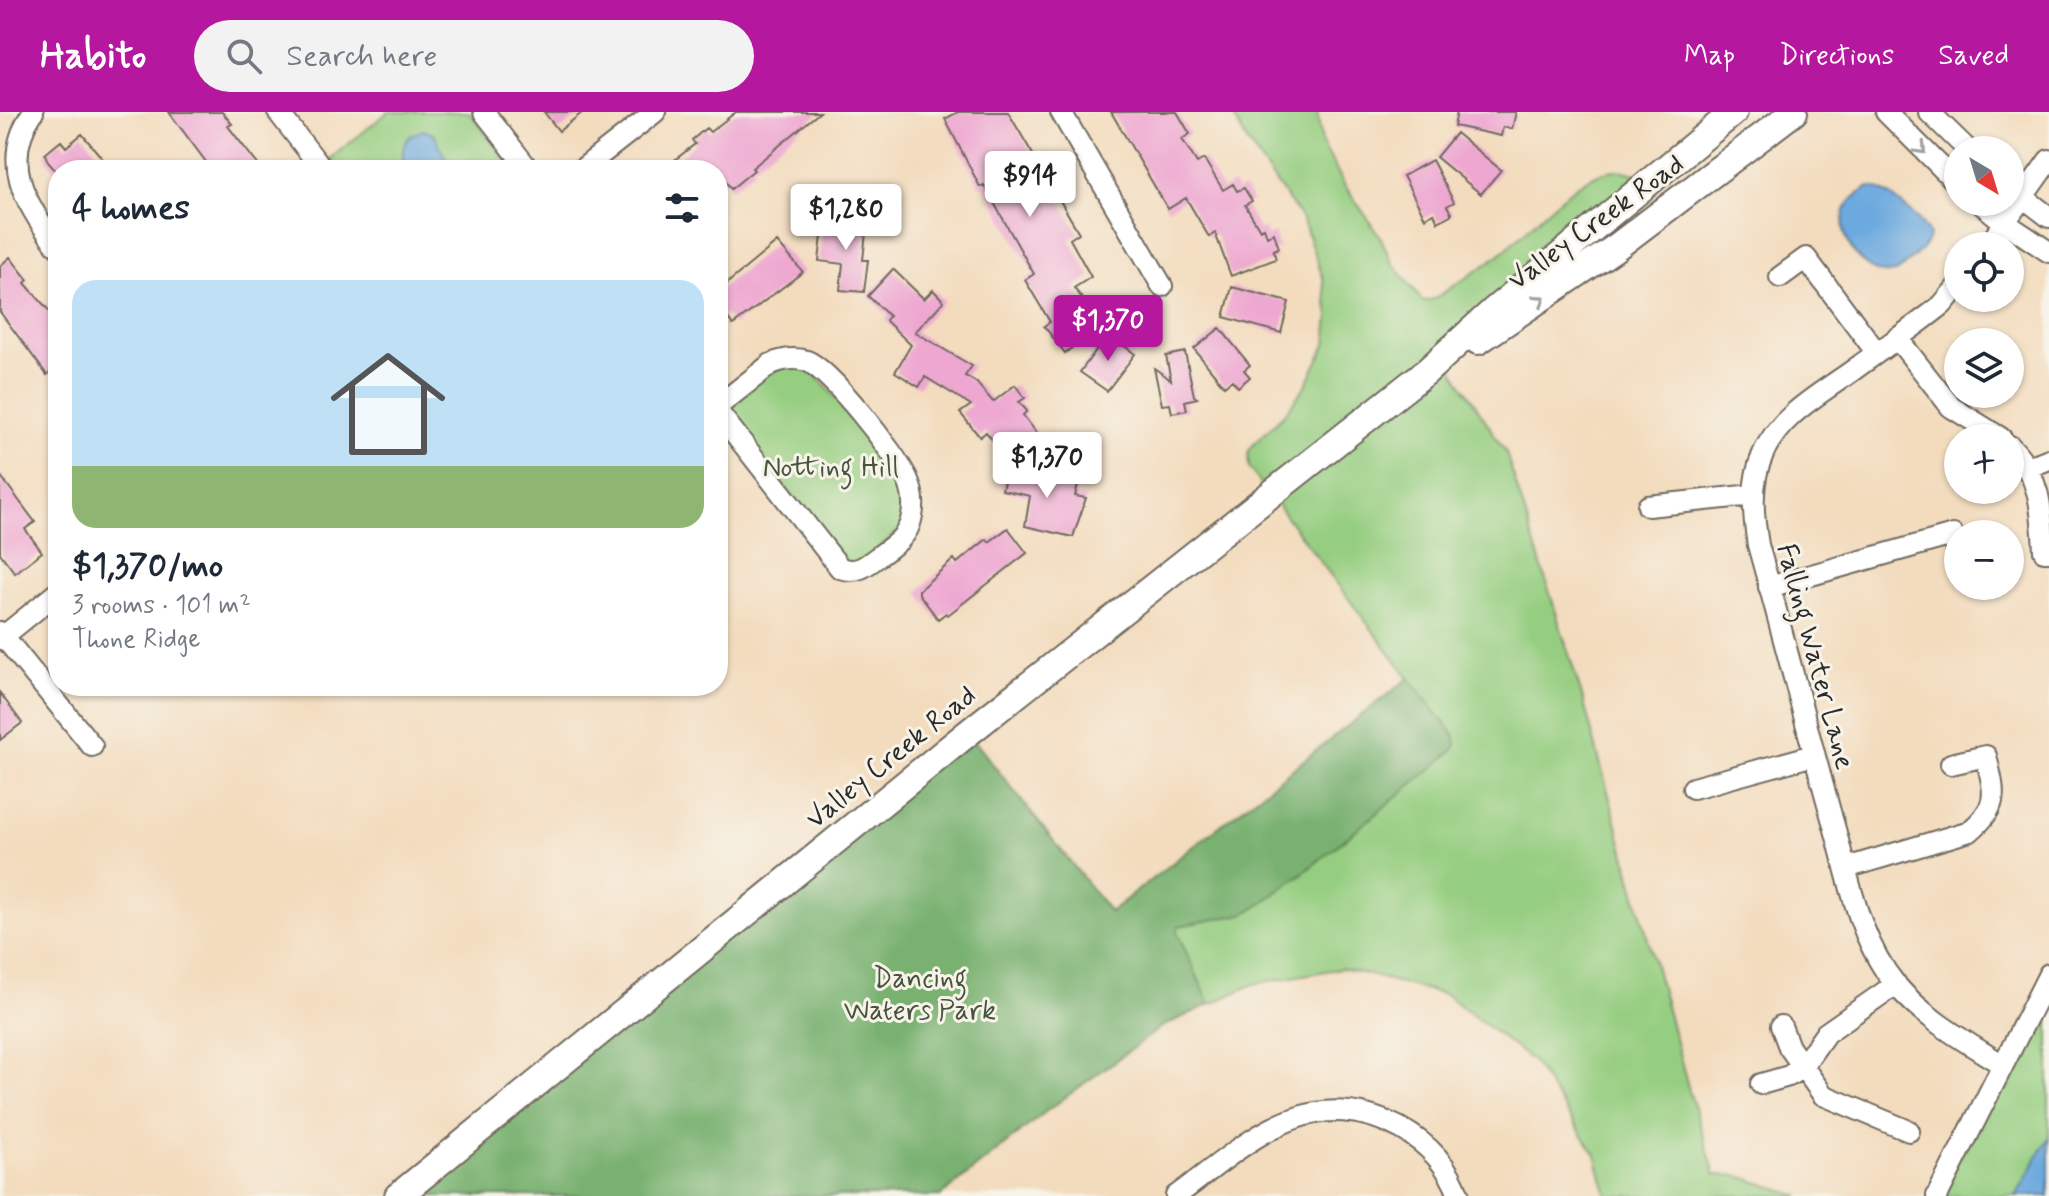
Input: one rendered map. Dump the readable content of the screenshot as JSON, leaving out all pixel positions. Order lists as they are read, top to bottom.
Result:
{
  "streets": {
    "main road": ["Valley Creek Road"],
    "street": ["Falling Water Lane"]
  },
  "parks": ["Notting Hill", "Dancing Waters Park"],
  "north": "bottom right",
  "page": {
    "header": "Habito",
    "search": "Search here",
    "nav": ["Map", "Directions", "Saved"],
    "map_buttons": ["+", "−"],
    "price": [
      "$914",
      "$1,280",
      "$1,370",
      "$1,370"
    ],
    "heading": "4 homes",
    "list": [
      {
        "name": "$1,370/mo",
        "note": "3 rooms · 101 m² · Thone Ridge"
      }
    ]
  }
}
